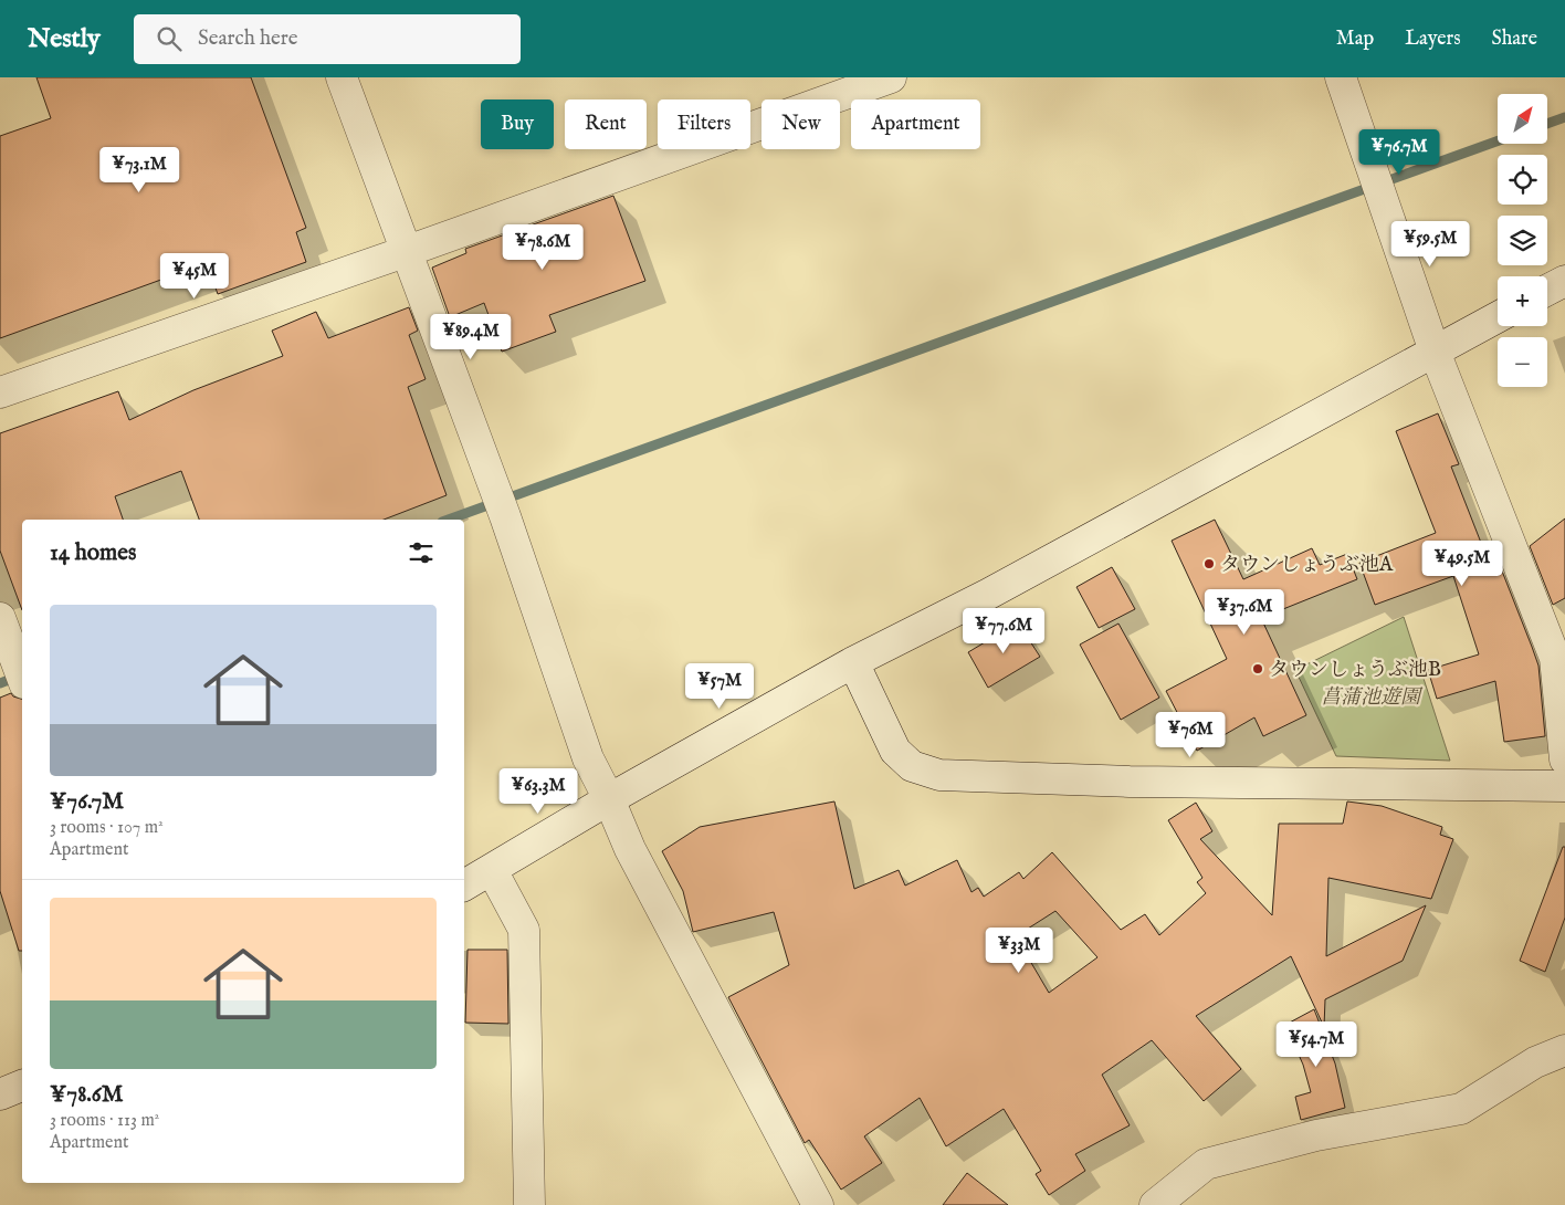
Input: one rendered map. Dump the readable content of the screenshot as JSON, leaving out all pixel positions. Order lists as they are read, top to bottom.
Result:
{
  "parks": ["菖蒲池遊園"],
  "places": ["タウンしょうぶ池A", "タウンしょうぶ池B"],
  "north": "top right",
  "page": {
    "header": "Nestly",
    "search": "Search here",
    "nav": ["Map", "Layers", "Share"],
    "map_buttons": ["+", "−"],
    "chip": [
      "Buy",
      "Rent",
      "Filters",
      "New",
      "Apartment"
    ],
    "price": [
      "¥76.7M",
      "¥73.1M",
      "¥59.5M",
      "¥78.6M",
      "¥45M",
      "¥89.4M",
      "¥49.5M",
      "¥37.6M",
      "¥77.6M",
      "¥57M",
      "¥76M",
      "¥63.3M",
      "¥33M",
      "¥54.7M"
    ],
    "heading": "14 homes",
    "list": [
      {
        "name": "¥76.7M",
        "note": "3 rooms · 107 m² · Apartment"
      },
      {
        "name": "¥78.6M",
        "note": "3 rooms · 113 m² · Apartment"
      }
    ]
  }
}
